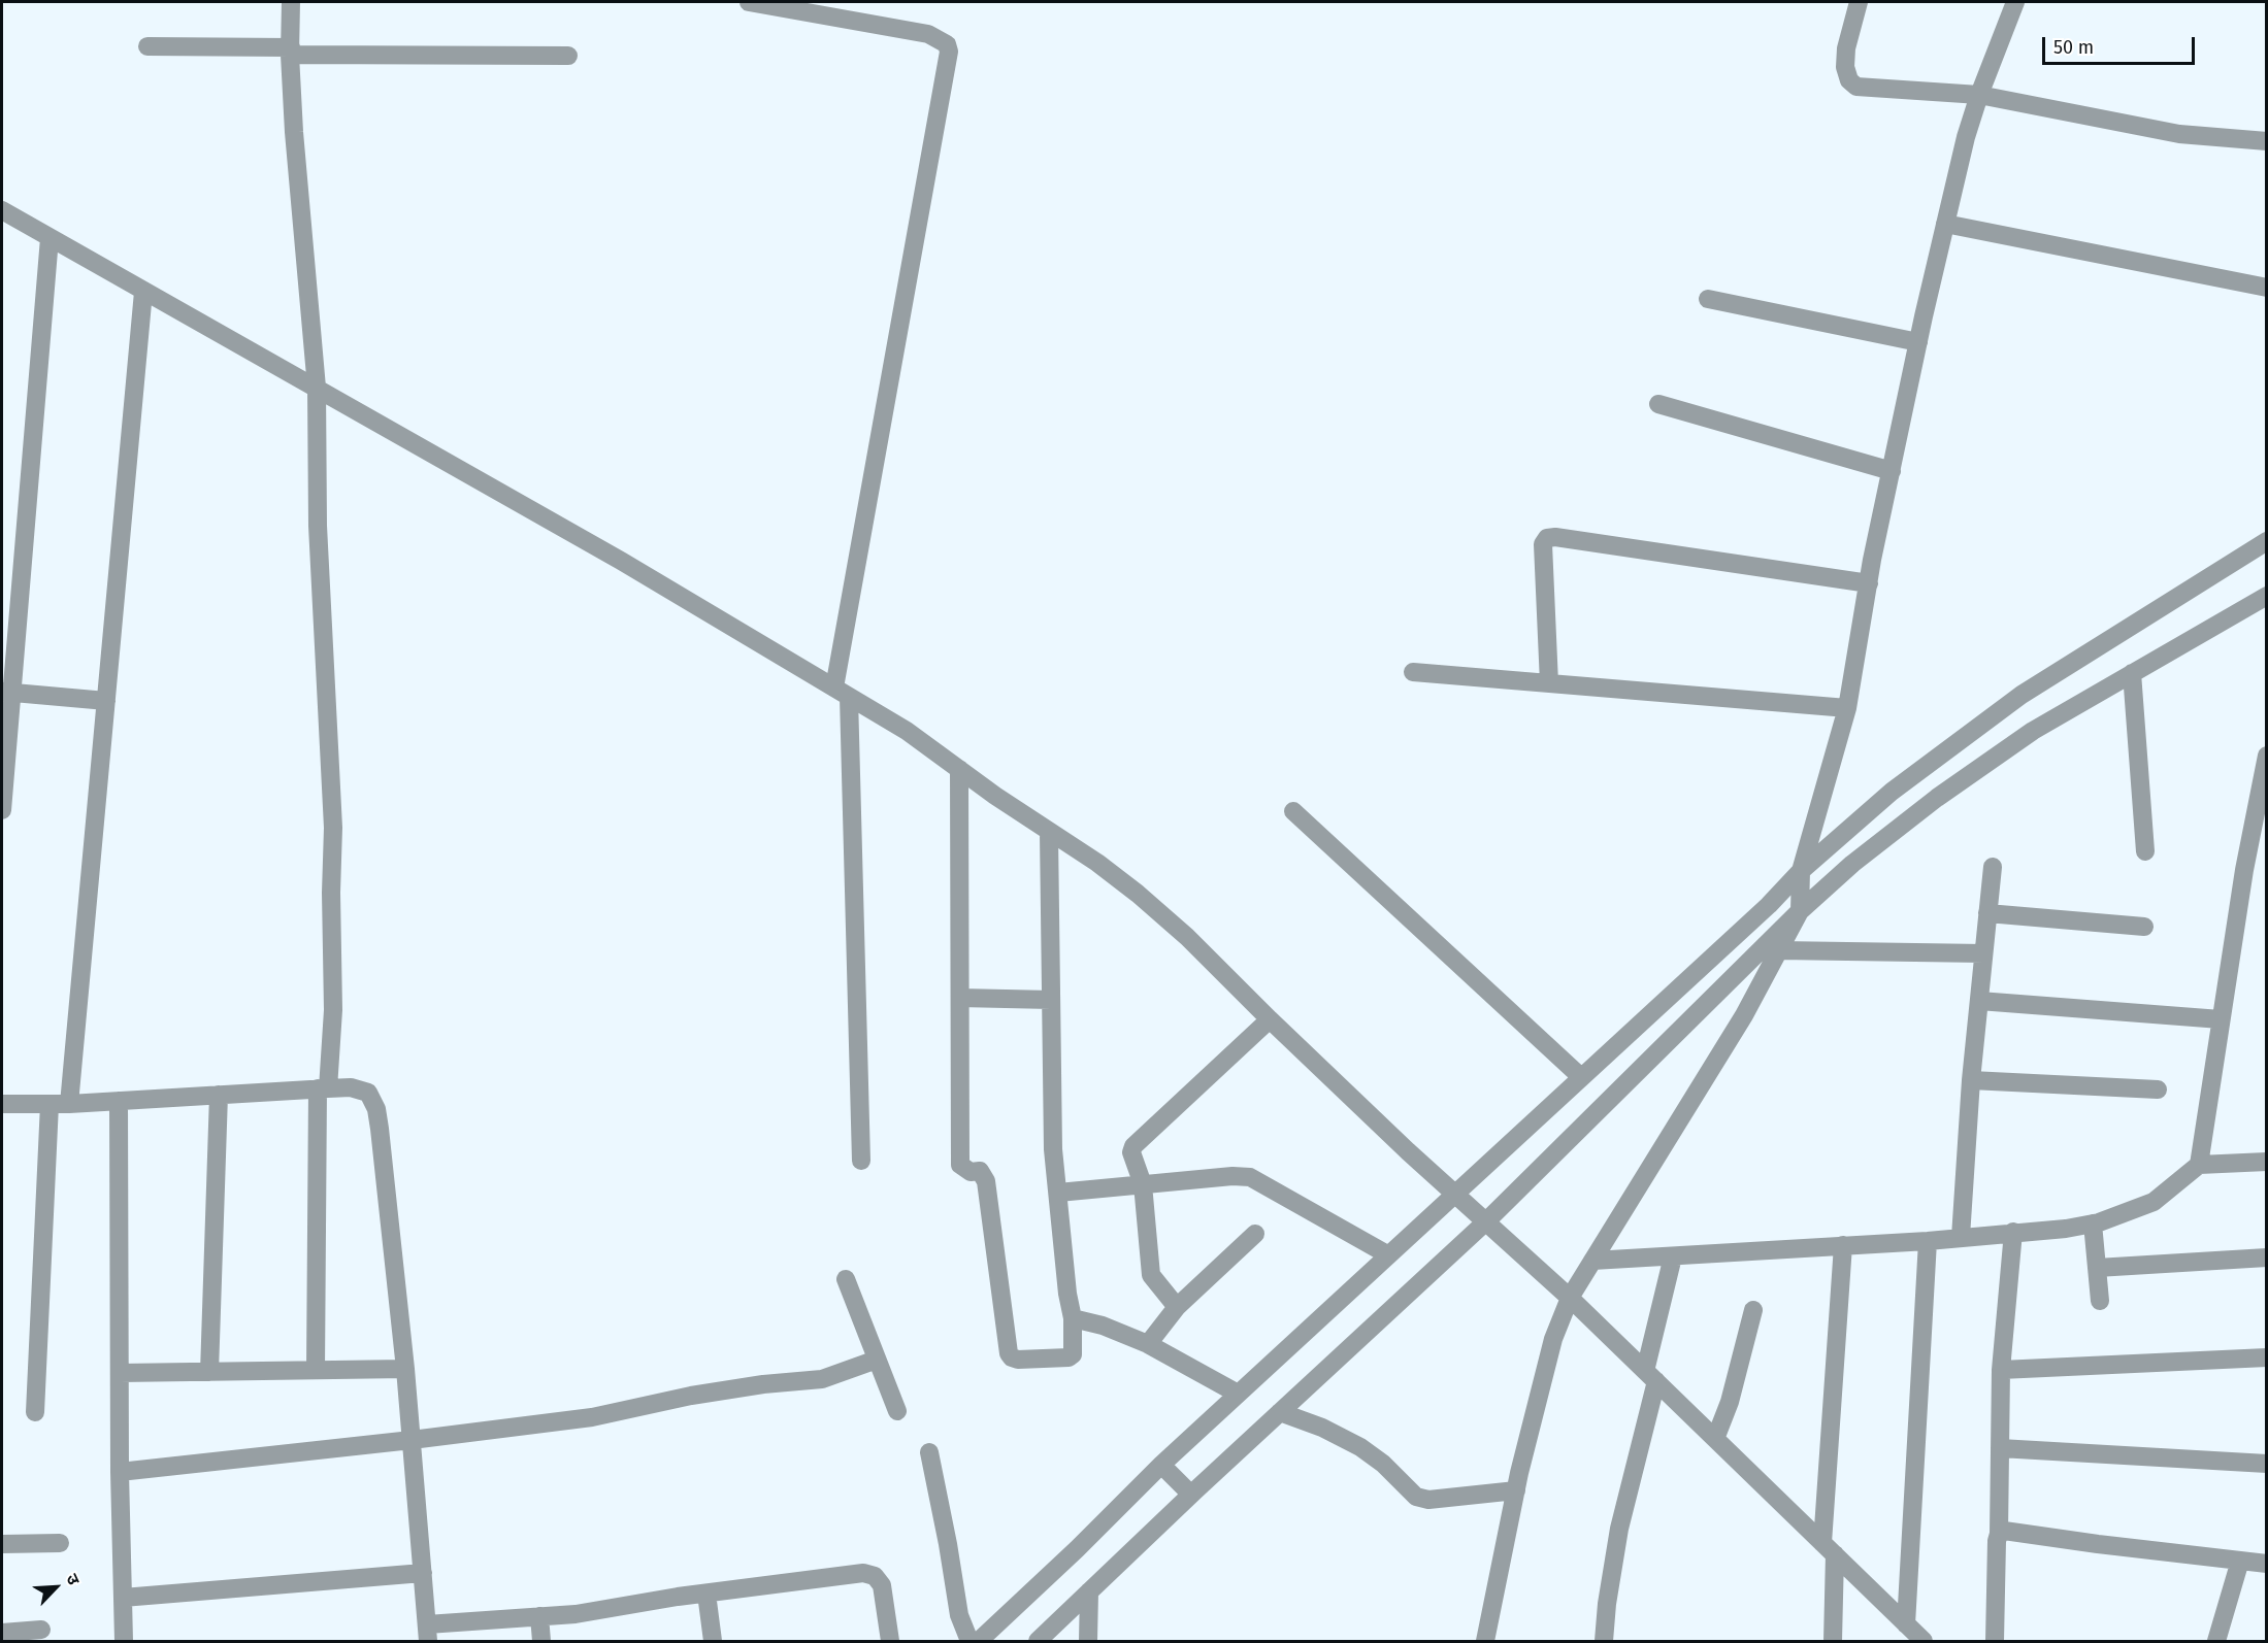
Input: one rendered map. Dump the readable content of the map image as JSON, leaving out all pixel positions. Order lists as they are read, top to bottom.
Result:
{
  "scale_bar": "50 m",
  "north": "top right"
}
